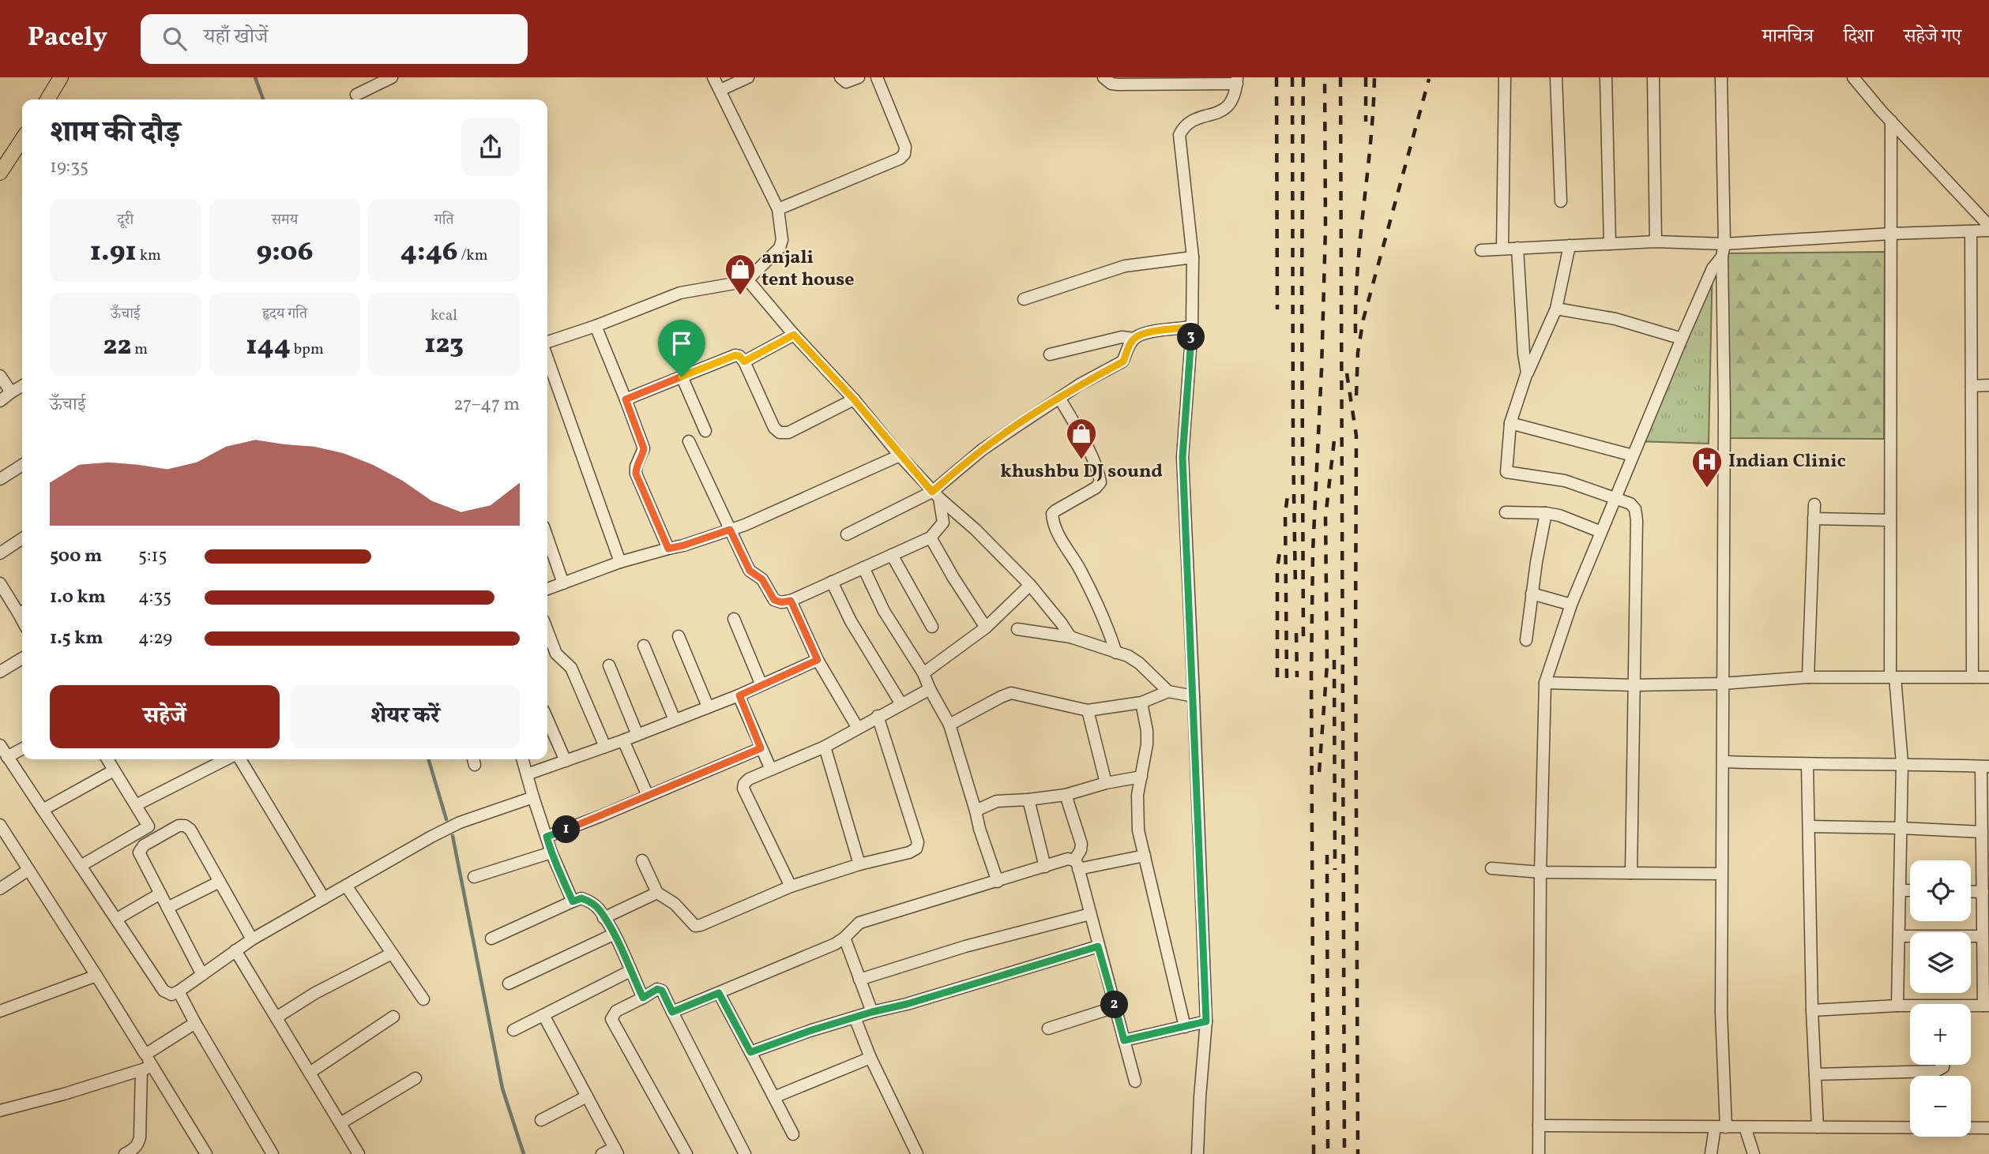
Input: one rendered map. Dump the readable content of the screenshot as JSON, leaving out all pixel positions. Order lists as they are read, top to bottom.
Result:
{
  "places": {
    "shop": ["anjali tent house", "khushbu DJ sound"],
    "hospital": ["Indian Clinic"]
  },
  "page": {
    "header": "Pacely",
    "search": "यहाँ खोजें",
    "nav": ["मानचित्र", "दिशा", "सहेजे गए"],
    "heading": ["शाम की दौड़", "19:35"],
    "stats": [
      ["दूरी", "1.91 km"],
      ["समय", "9:06"],
      ["गति", "4:46 /km"],
      ["ऊँचाई", "22 m"],
      ["हृदय गति", "144 bpm"],
      ["kcal", "123"]
    ],
    "pins": ["3", "1", "2"],
    "chart": ["ऊँचाई", "27–47 m"],
    "list": [
      {
        "name": "500 m",
        "note": "5:15"
      },
      {
        "name": "1.0 km",
        "note": "4:35"
      },
      {
        "name": "1.5 km",
        "note": "4:29"
      }
    ],
    "buttons": ["सहेजें", "शेयर करें"],
    "map_buttons": ["+", "−"]
  }
}
